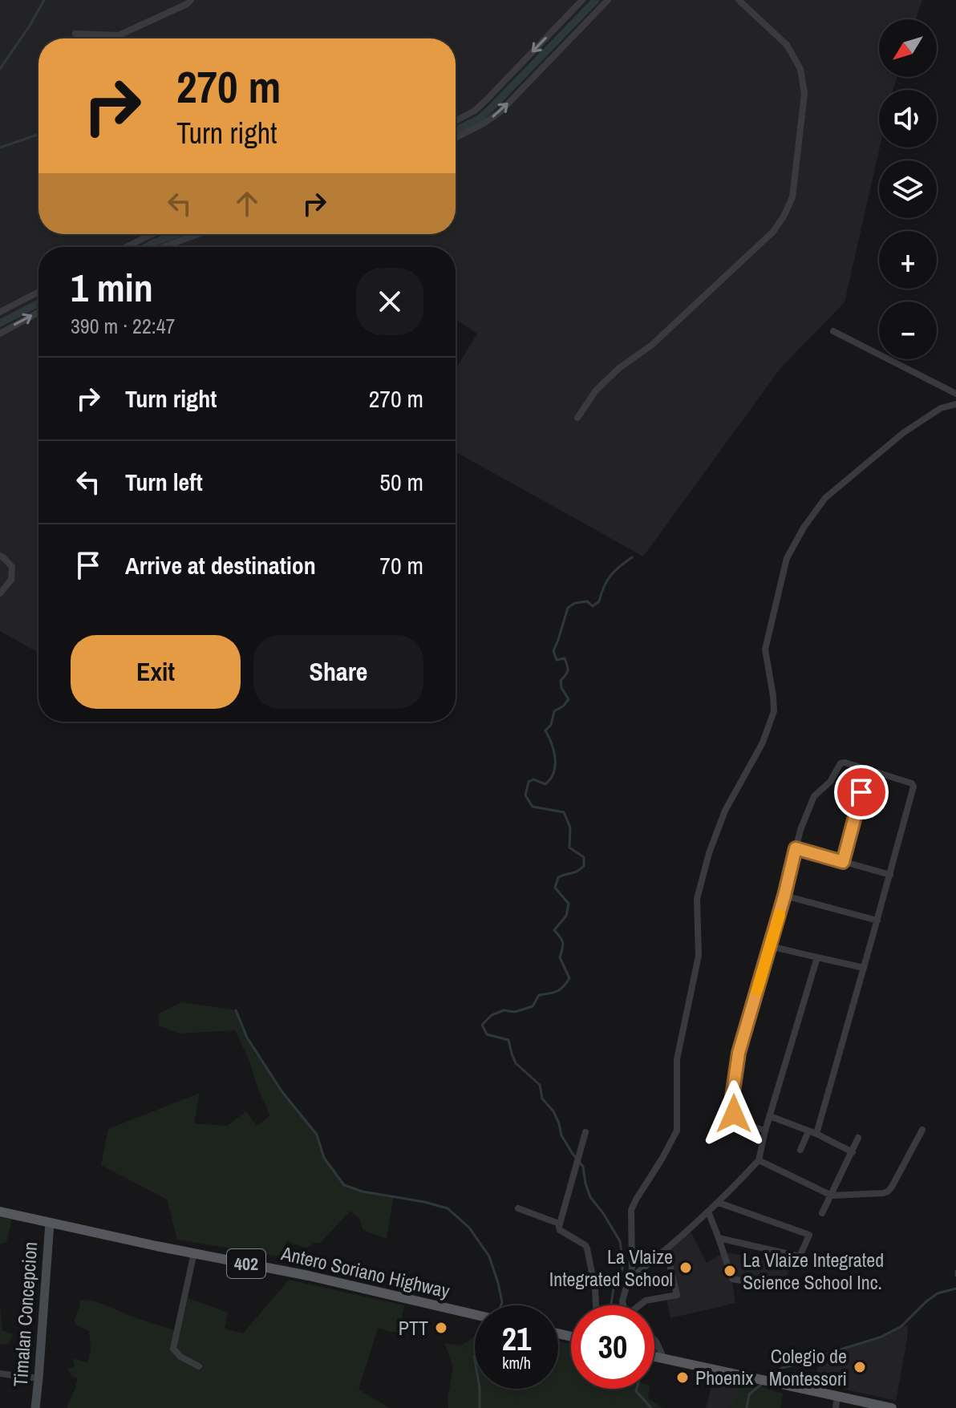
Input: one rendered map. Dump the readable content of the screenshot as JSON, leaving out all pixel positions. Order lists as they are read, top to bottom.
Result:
{
  "streets": {
    "main road": ["402", "Antero Soriano Highway"],
    "street": ["Timalan Concepcion"]
  },
  "crossings": [
    ["Antero Soriano Highway", "Timalan Concepcion"]
  ],
  "places": [
    "La Vlaize Integrated School",
    "La Vlaize Integrated Science School Inc.",
    "PTT",
    "Colegio de Montessori",
    "Phoenix"
  ],
  "north": "bottom left",
  "page": {
    "map_buttons": ["+", "−"],
    "turn": ["270 m", "Turn right"],
    "heading": ["1 min", "390 m · 22:47"],
    "list": [
      {
        "name": "Turn right",
        "value": "270 m"
      },
      {
        "name": "Turn left",
        "value": "50 m"
      },
      {
        "name": "Arrive at destination",
        "value": "70 m"
      }
    ],
    "buttons": ["Exit", "Share"],
    "speed": "21 km/h",
    "limit": "30"
  }
}
